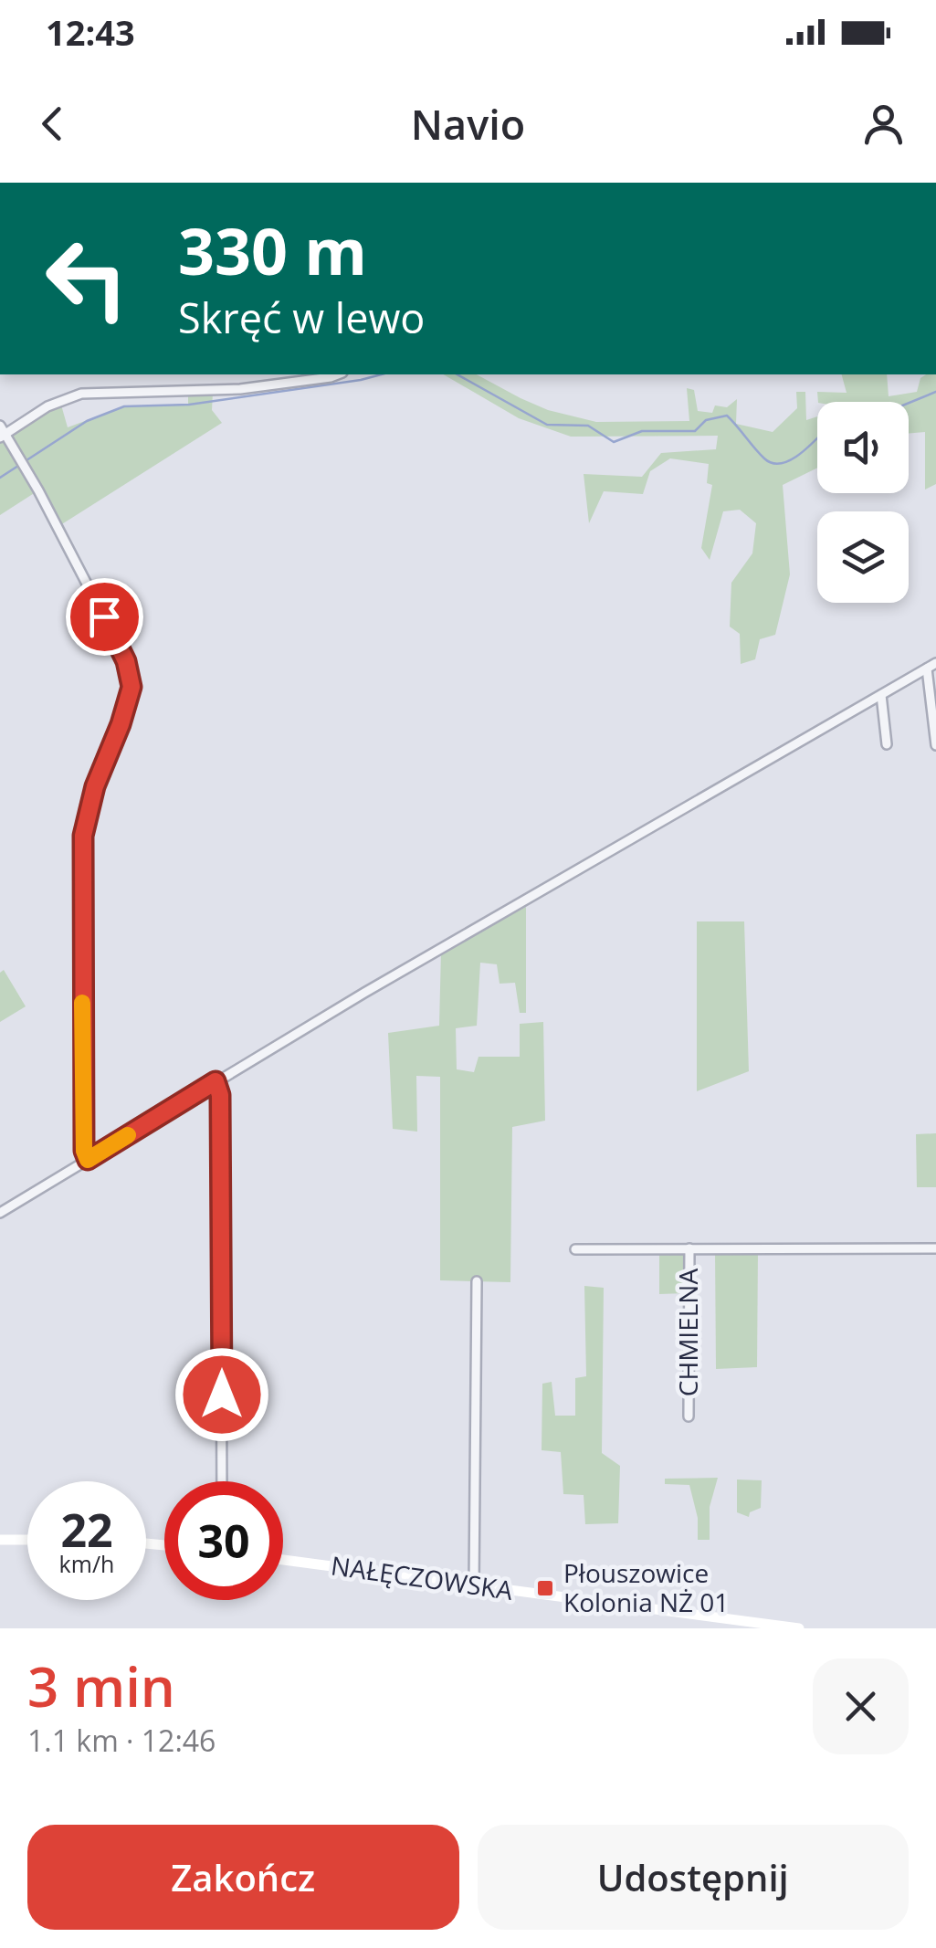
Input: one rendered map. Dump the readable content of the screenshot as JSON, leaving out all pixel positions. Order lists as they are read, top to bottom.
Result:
{
  "streets": {
    "main road": ["NAŁĘCZOWSKA"],
    "street": ["CHMIELNA"]
  },
  "places": {
    "transit": ["Płouszowice Kolonia NŻ 01"]
  },
  "page": {
    "status": "12:43",
    "header": "Navio",
    "turn": ["330 m", "Skręć w lewo"],
    "speed": "22 km/h",
    "limit": "30",
    "heading": ["3 min", "1.1 km · 12:46"],
    "buttons": ["Zakończ", "Udostępnij"]
  }
}
